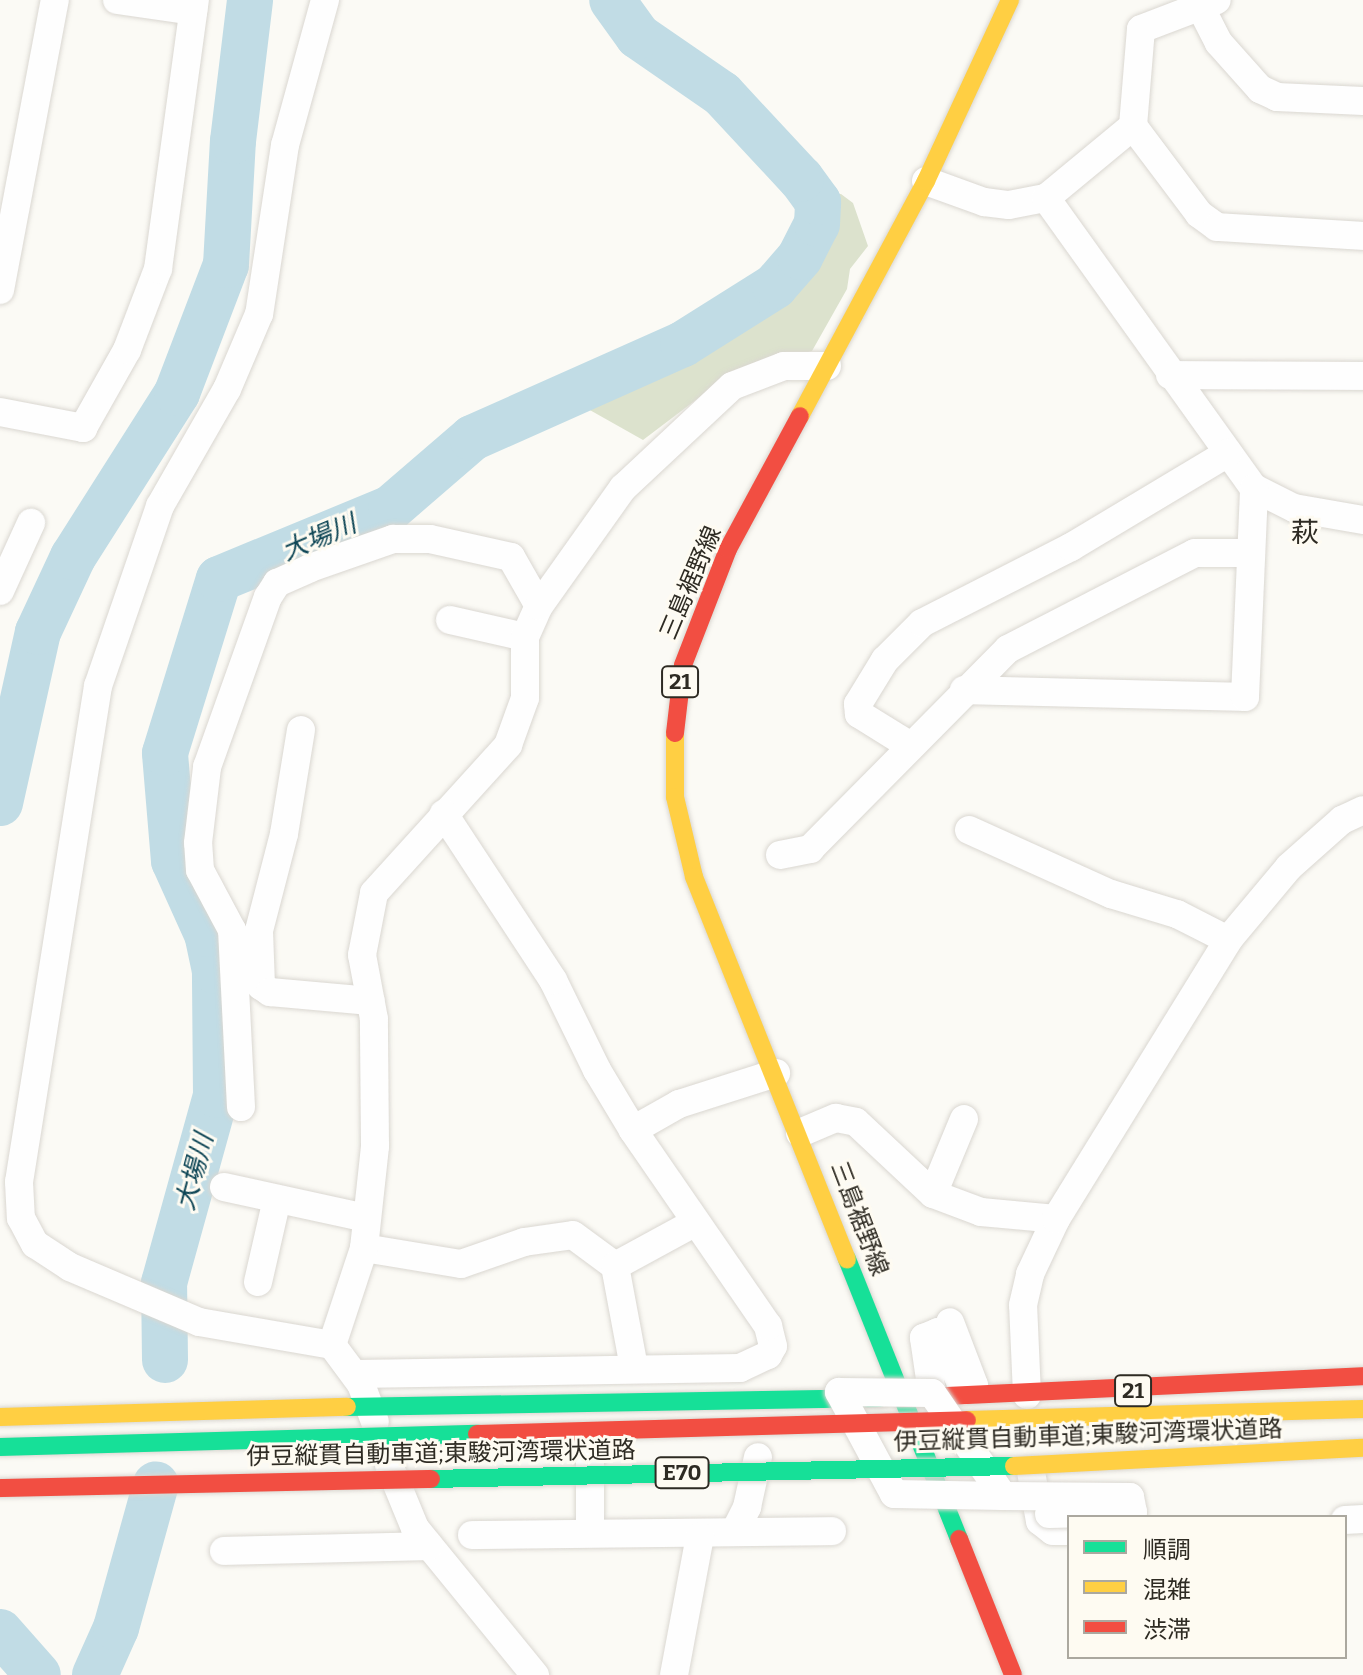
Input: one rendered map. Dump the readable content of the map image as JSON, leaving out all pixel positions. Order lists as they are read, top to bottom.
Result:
{
  "streets": {
    "main road": [
      "三島裾野線",
      "21",
      "伊豆縦貫自動車道;東駿河湾環状道路",
      "E70"
    ]
  },
  "crossings": [
    ["三島裾野線", "21"]
  ],
  "districts": ["萩"],
  "water": ["大場川"],
  "legend": ["順調", "混雑", "渋滞"]
}
